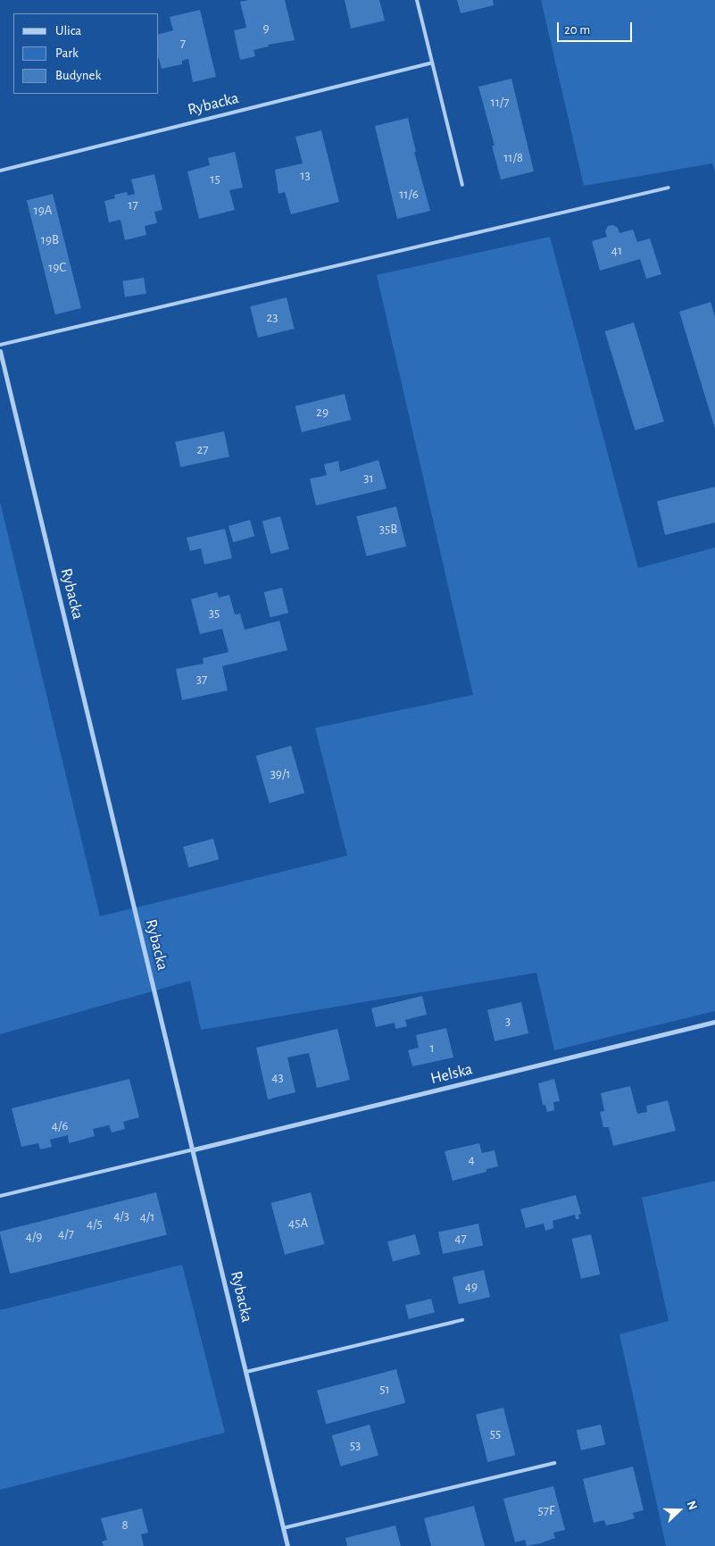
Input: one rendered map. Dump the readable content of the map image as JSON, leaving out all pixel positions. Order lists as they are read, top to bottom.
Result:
{
  "streets": {
    "street": ["Rybacka", "Helska"]
  },
  "crossings": [
    ["Rybacka", "Helska"]
  ],
  "house_numbers": [
    "9",
    "7",
    "11/7",
    "11/8",
    "13",
    "15",
    "11/6",
    "17",
    "19A",
    "19B",
    "41",
    "19C",
    "23",
    "29",
    "27",
    "31",
    "35B",
    "35",
    "37",
    "39/1",
    "3",
    "1",
    "43",
    "4/6",
    "4",
    "4/3",
    "4/1",
    "45A",
    "4/5",
    "4/7",
    "4/9",
    "47",
    "49",
    "51",
    "55",
    "53",
    "57F",
    "8"
  ],
  "legend": ["Ulica", "Park", "Budynek"],
  "scale_bar": "20 m",
  "north": "right"
}
